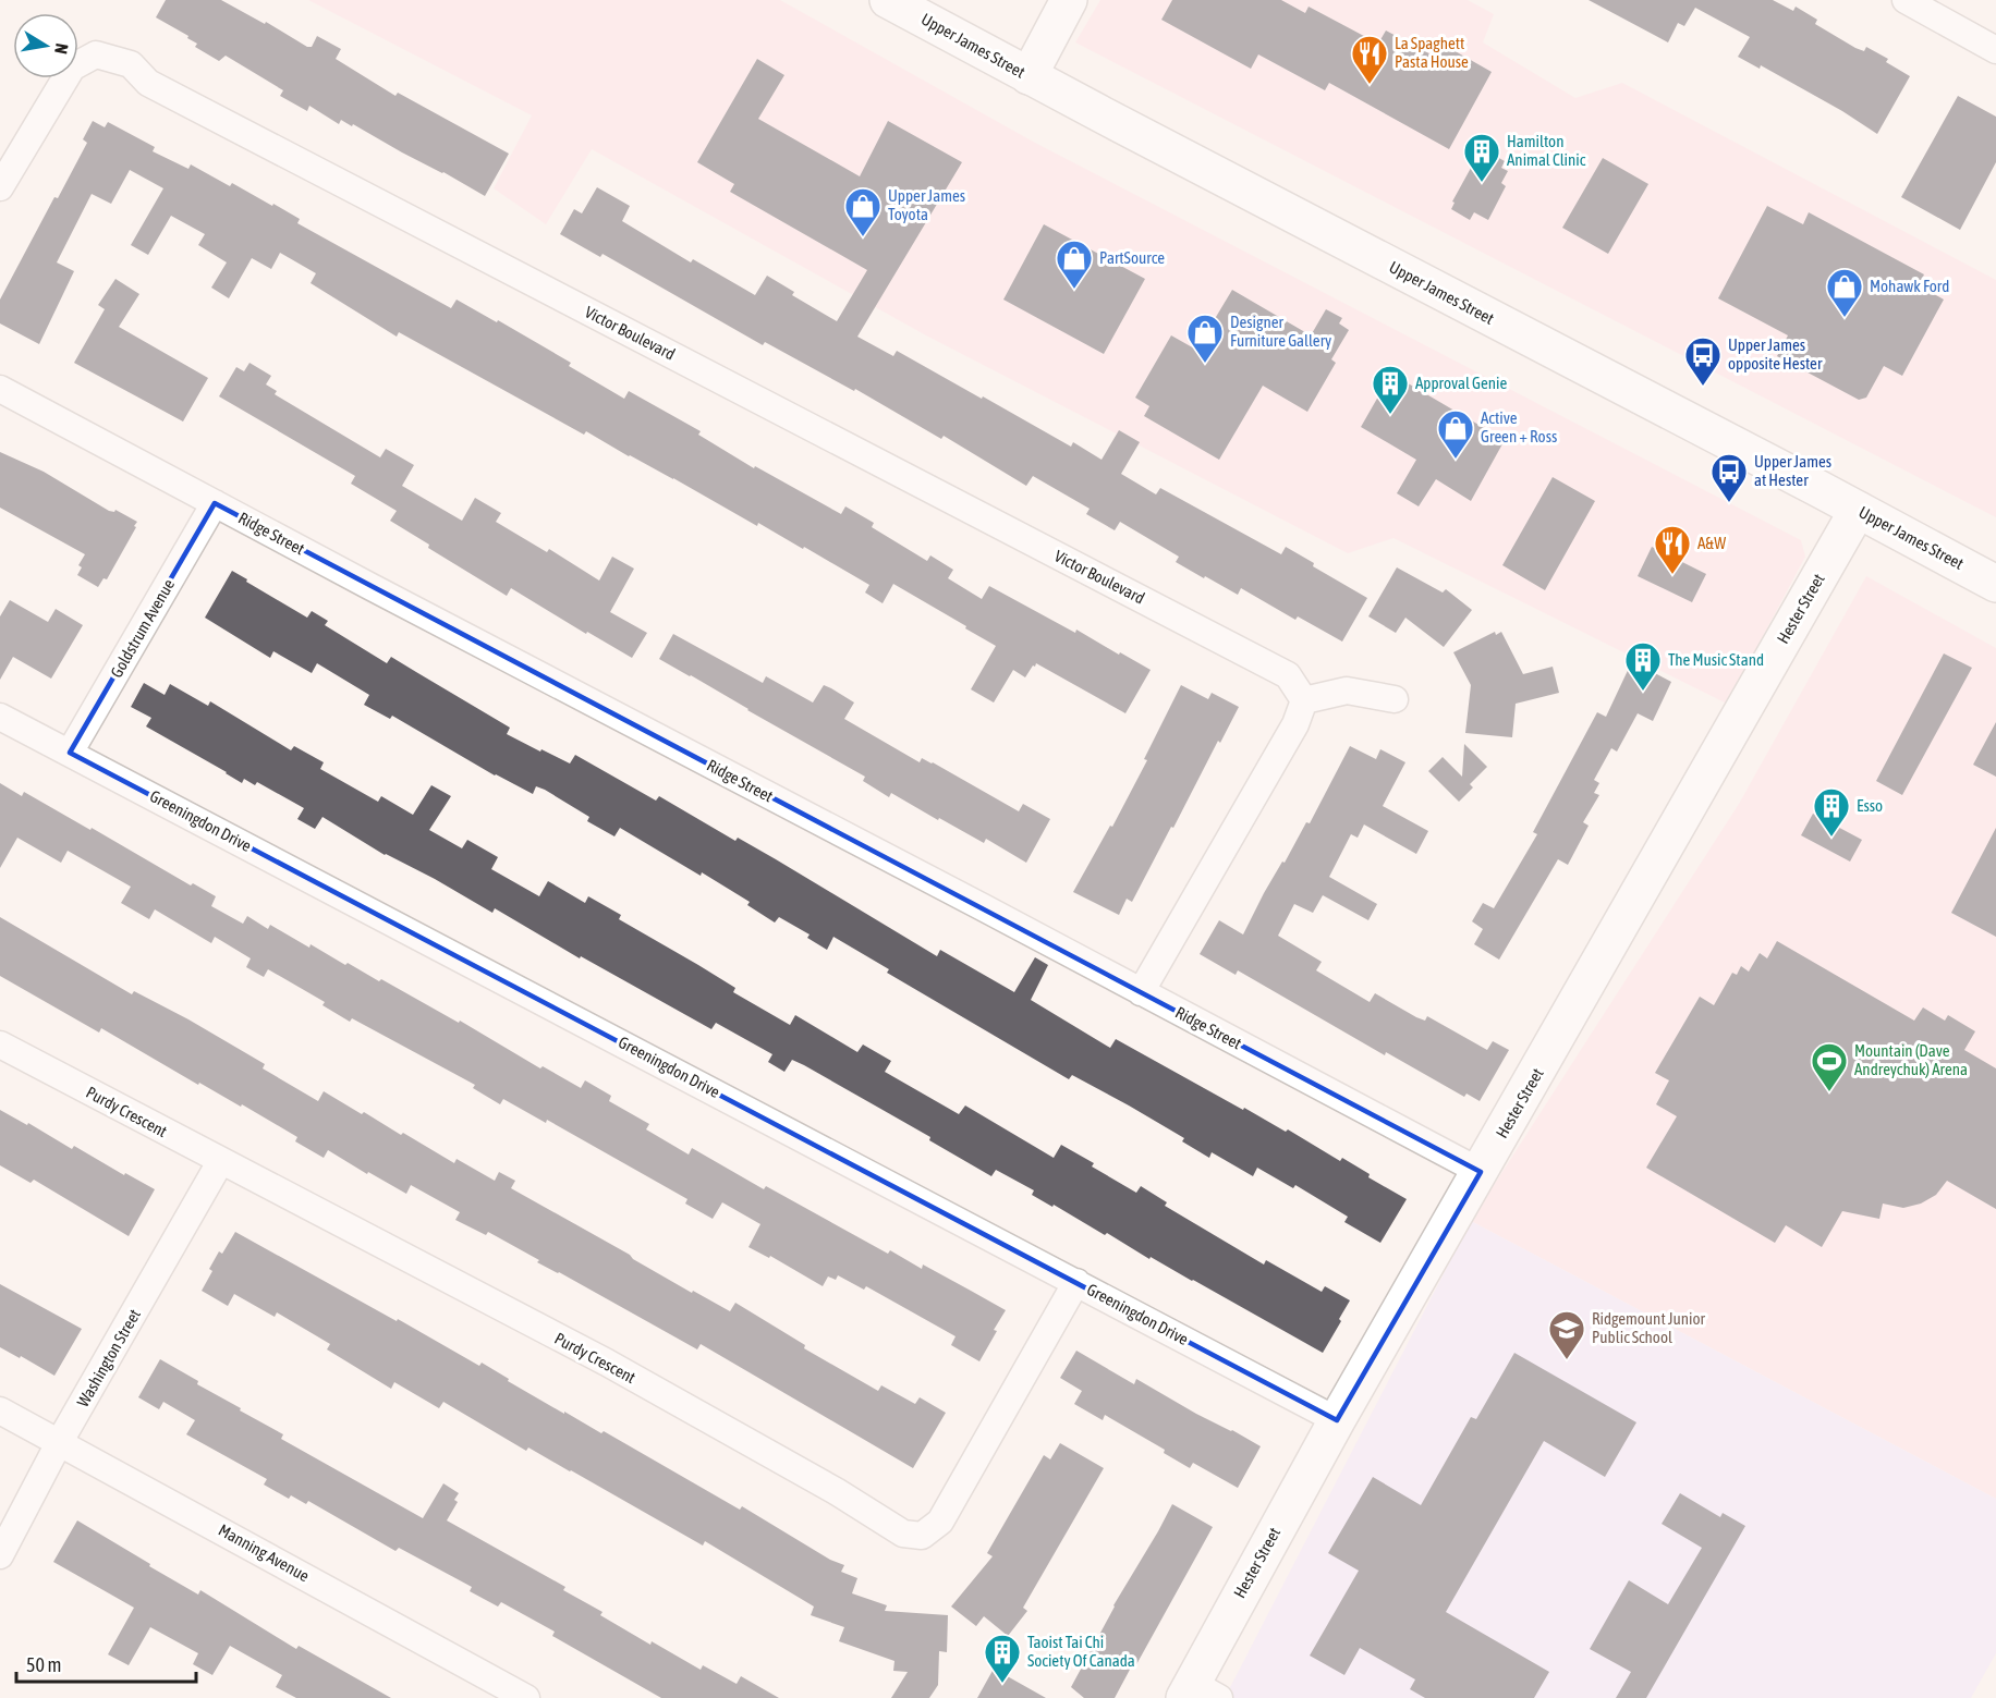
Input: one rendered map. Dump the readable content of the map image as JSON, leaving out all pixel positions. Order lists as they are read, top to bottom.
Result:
{
  "streets": {
    "street": [
      "Upper James Street",
      "Victor Boulevard",
      "Ridge Street",
      "Hester Street",
      "Goldstrum Avenue",
      "Greeningdon Drive",
      "Purdy Crescent",
      "Washington Street",
      "Manning Avenue"
    ]
  },
  "crossings": [
    ["Upper James Street", "Hester Street"],
    ["Ridge Street", "Hester Street"],
    ["Ridge Street", "Goldstrum Avenue"],
    ["Hester Street", "Greeningdon Drive"],
    ["Goldstrum Avenue", "Greeningdon Drive"],
    ["Greeningdon Drive", "Purdy Crescent"],
    ["Purdy Crescent", "Washington Street"],
    ["Washington Street", "Manning Avenue"]
  ],
  "places": {
    "restaurant": ["La Spaghett Pasta House", "A&W"],
    "building": [
      "Hamilton Animal Clinic",
      "Approval Genie",
      "The Music Stand",
      "Esso",
      "Taoist Tai Chi Society Of Canada"
    ],
    "shop": [
      "Upper James Toyota",
      "PartSource",
      "Mohawk Ford",
      "Designer Furniture Gallery",
      "Active Green + Ross"
    ],
    "bus stop": ["Upper James opposite Hester", "Upper James at Hester"],
    "sports": ["Mountain (Dave Andreychuk) Arena"],
    "school or university": ["Ridgemount Junior Public School"]
  },
  "scale_bar": "50 m",
  "north": "right"
}
